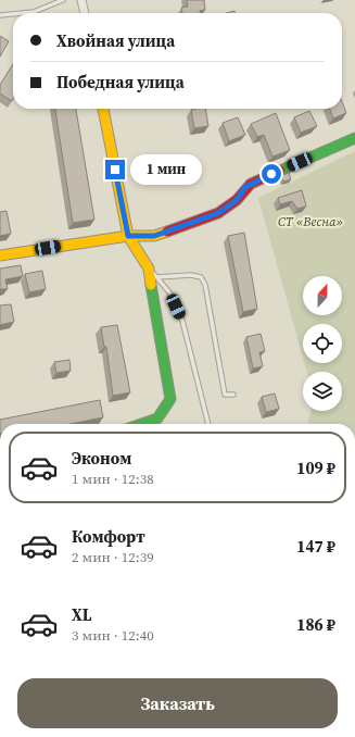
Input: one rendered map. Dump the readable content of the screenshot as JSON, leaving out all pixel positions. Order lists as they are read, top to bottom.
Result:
{
  "parks": ["СТ «Весна»"],
  "north": "top",
  "page": {
    "banner": ["Хвойная улица", "Победная улица"],
    "bubble": "1 мин",
    "list": [
      {
        "name": "Эконом",
        "note": "1 мин · 12:38",
        "value": "109 ₽"
      },
      {
        "name": "Комфорт",
        "note": "2 мин · 12:39",
        "value": "147 ₽"
      },
      {
        "name": "XL",
        "note": "3 мин · 12:40",
        "value": "186 ₽"
      }
    ],
    "buttons": "Заказать"
  }
}
